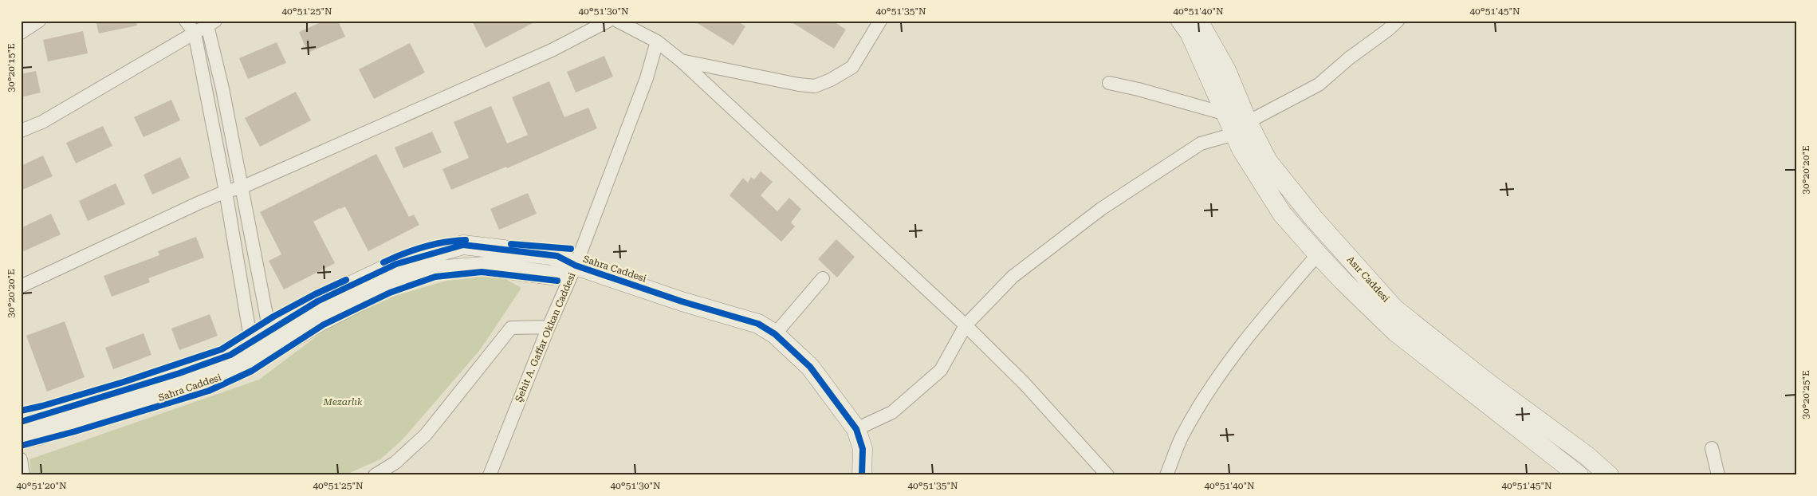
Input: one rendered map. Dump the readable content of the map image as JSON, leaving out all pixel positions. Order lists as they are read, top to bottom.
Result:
{
  "streets": {
    "street": ["Sahra Caddesi", "Asır Caddesi", "Şehit A. Gaffar Okkan Caddesi"]
  },
  "crossings": [
    ["Sahra Caddesi", "Şehit A. Gaffar Okkan Caddesi"]
  ],
  "parks": ["Mezarlık"],
  "coordinates": [
    "40°51'25\"N",
    "40°51'30\"N",
    "40°51'35\"N",
    "40°51'40\"N",
    "40°51'45\"N",
    "30°20'15\"E",
    "30°20'20\"E",
    "30°20'25\"E",
    "40°51'20\"N"
  ]
}
